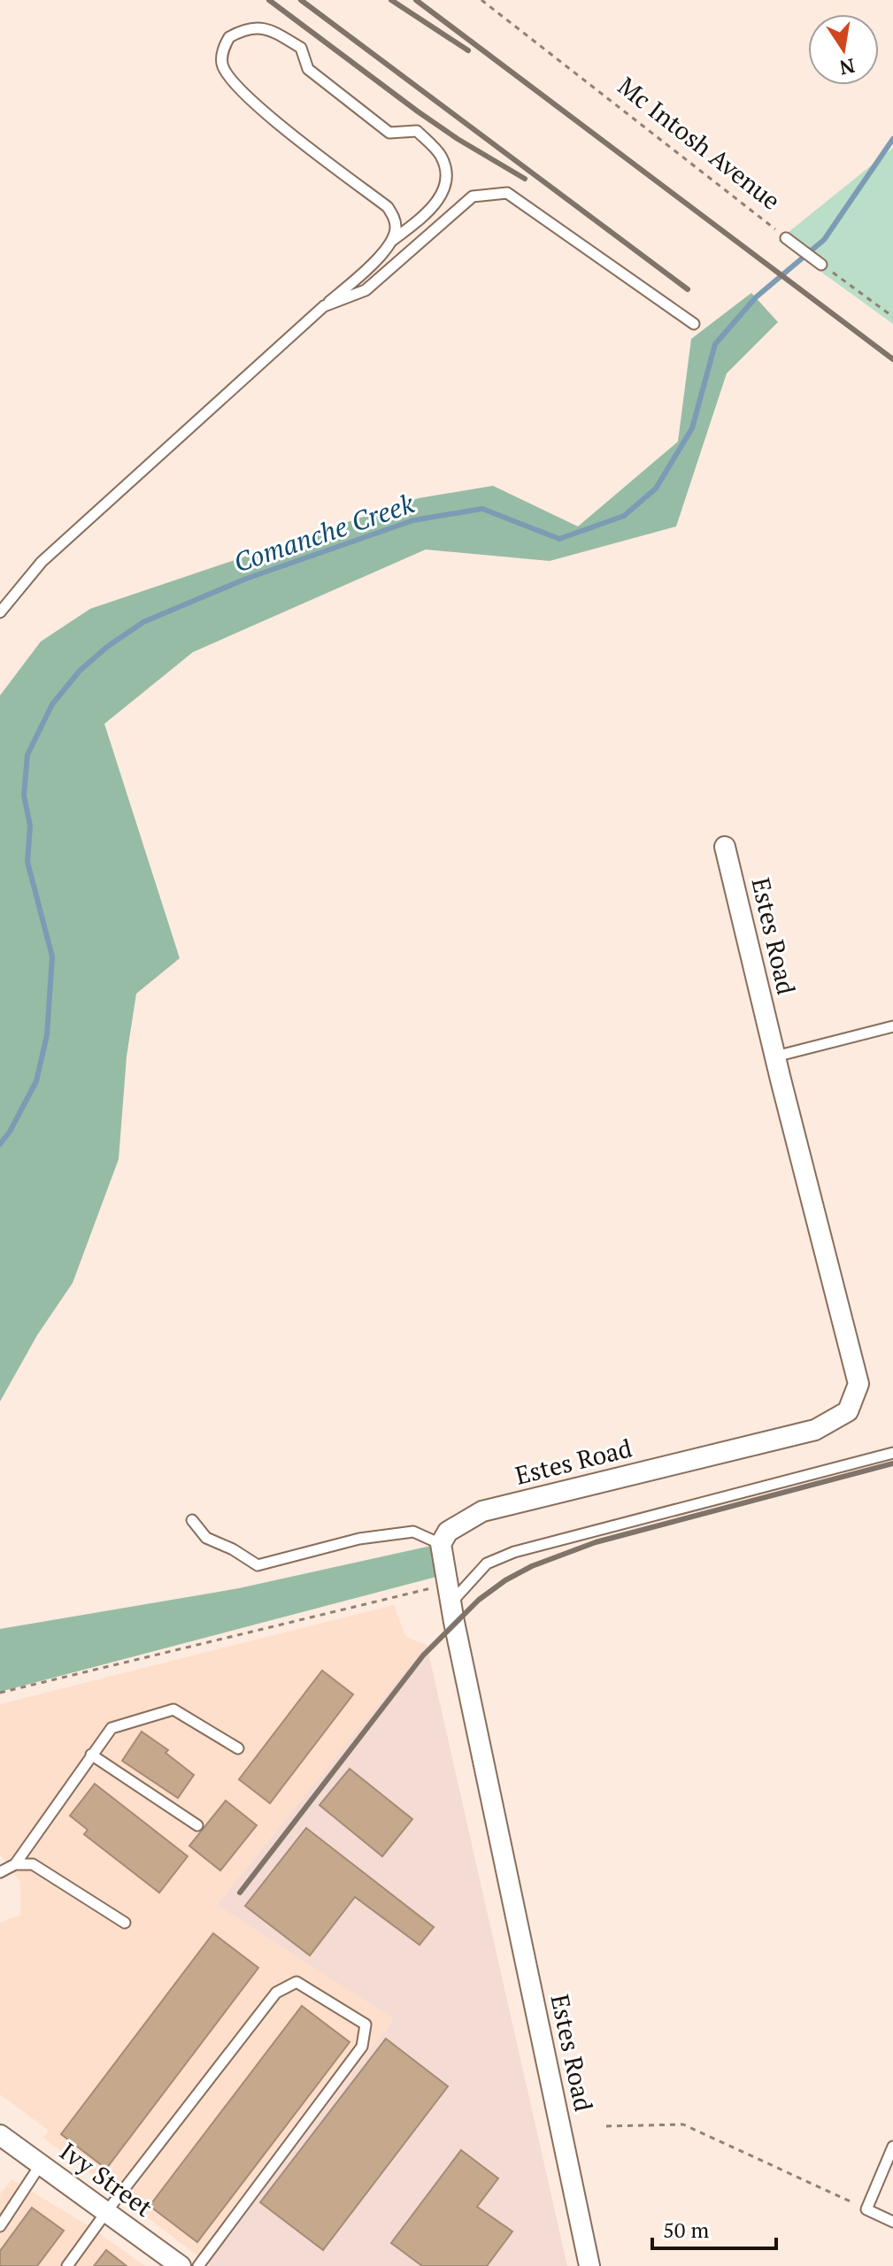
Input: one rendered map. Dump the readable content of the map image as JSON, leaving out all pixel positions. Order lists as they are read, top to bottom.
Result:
{
  "streets": {
    "street": ["Estes Road", "Ivy Street"],
    "lane": ["Mc Intosh Avenue"]
  },
  "water": ["Comanche Creek"],
  "scale_bar": "50 m",
  "north": "bottom"
}
